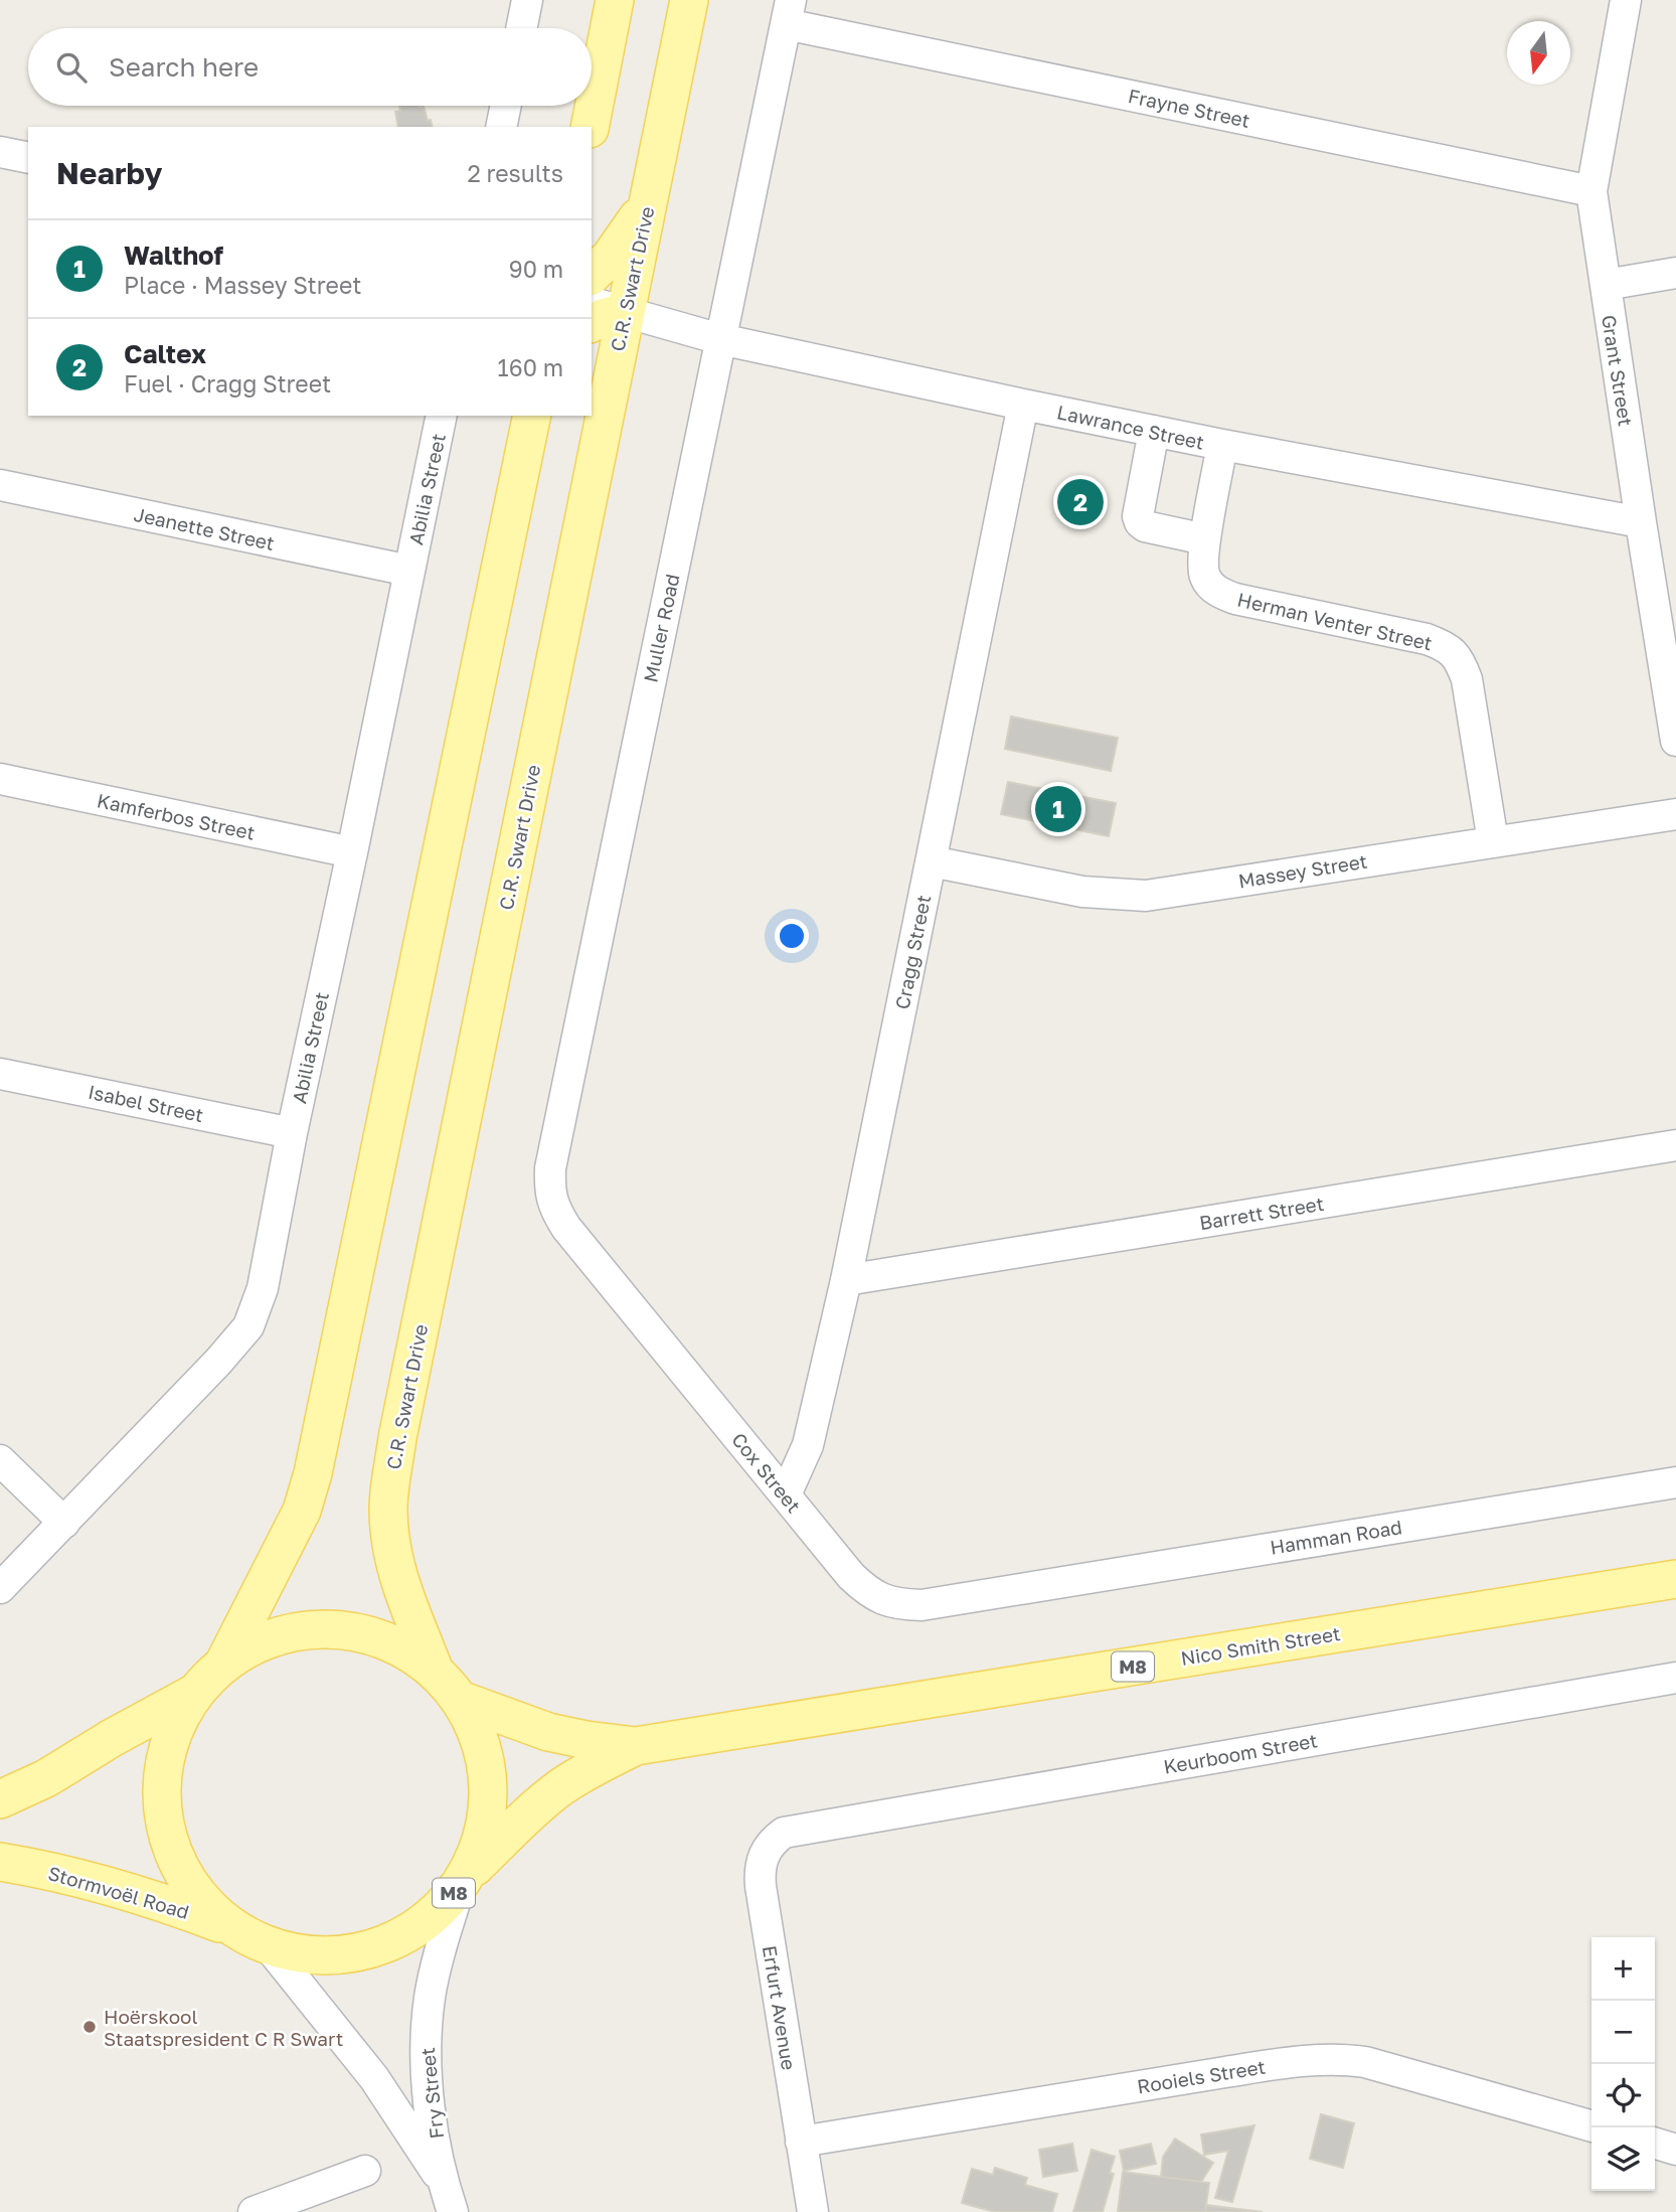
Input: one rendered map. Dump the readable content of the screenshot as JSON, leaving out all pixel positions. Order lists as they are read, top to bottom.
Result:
{
  "streets": {
    "main road": [
      "C.R. Swart Drive",
      "Nico Smith Street",
      "M8",
      "Stormvoël Road"
    ],
    "street": [
      "Frayne Street",
      "Grant Street",
      "Lawrance Street",
      "Abilia Street",
      "Jeanette Street",
      "Herman Venter Street",
      "Muller Road",
      "Kamferbos Street",
      "Massey Street",
      "Cragg Street",
      "Isabel Street",
      "Barrett Street",
      "Cox Street",
      "Hamman Road",
      "Keurboom Street",
      "Erfurt Avenue",
      "Rooiels Street",
      "Fry Street"
    ]
  },
  "crossings": [
    ["Frayne Street", "Grant Street"],
    ["Frayne Street", "Muller Road"],
    ["C.R. Swart Drive", "Lawrance Street"],
    ["C.R. Swart Drive", "Stormvoël Road"],
    ["Grant Street", "Lawrance Street"],
    ["Lawrance Street", "Herman Venter Street"],
    ["Lawrance Street", "Muller Road"],
    ["Lawrance Street", "Cragg Street"],
    ["Abilia Street", "Jeanette Street"],
    ["Abilia Street", "Kamferbos Street"],
    ["Abilia Street", "Isabel Street"],
    ["Herman Venter Street", "Massey Street"],
    ["Muller Road", "Cox Street"],
    ["Massey Street", "Cragg Street"],
    ["Cragg Street", "Barrett Street"],
    ["Cragg Street", "Cox Street"],
    ["Cox Street", "Hamman Road"],
    ["Nico Smith Street", "Stormvoël Road"],
    ["Nico Smith Street", "Fry Street"],
    ["Keurboom Street", "Erfurt Avenue"],
    ["Stormvoël Road", "Fry Street"],
    ["Erfurt Avenue", "Rooiels Street"]
  ],
  "places": ["Hoërskool Staatspresident C R Swart"],
  "north": "bottom",
  "page": {
    "search": "Search here",
    "heading": ["Nearby", "2 results"],
    "list": [
      {
        "mark": "1",
        "name": "Walthof",
        "note": "Place · Massey Street",
        "value": "90 m"
      },
      {
        "mark": "2",
        "name": "Caltex",
        "note": "Fuel · Cragg Street",
        "value": "160 m"
      }
    ],
    "pins": ["2", "1"],
    "map_buttons": ["+", "−"]
  }
}
